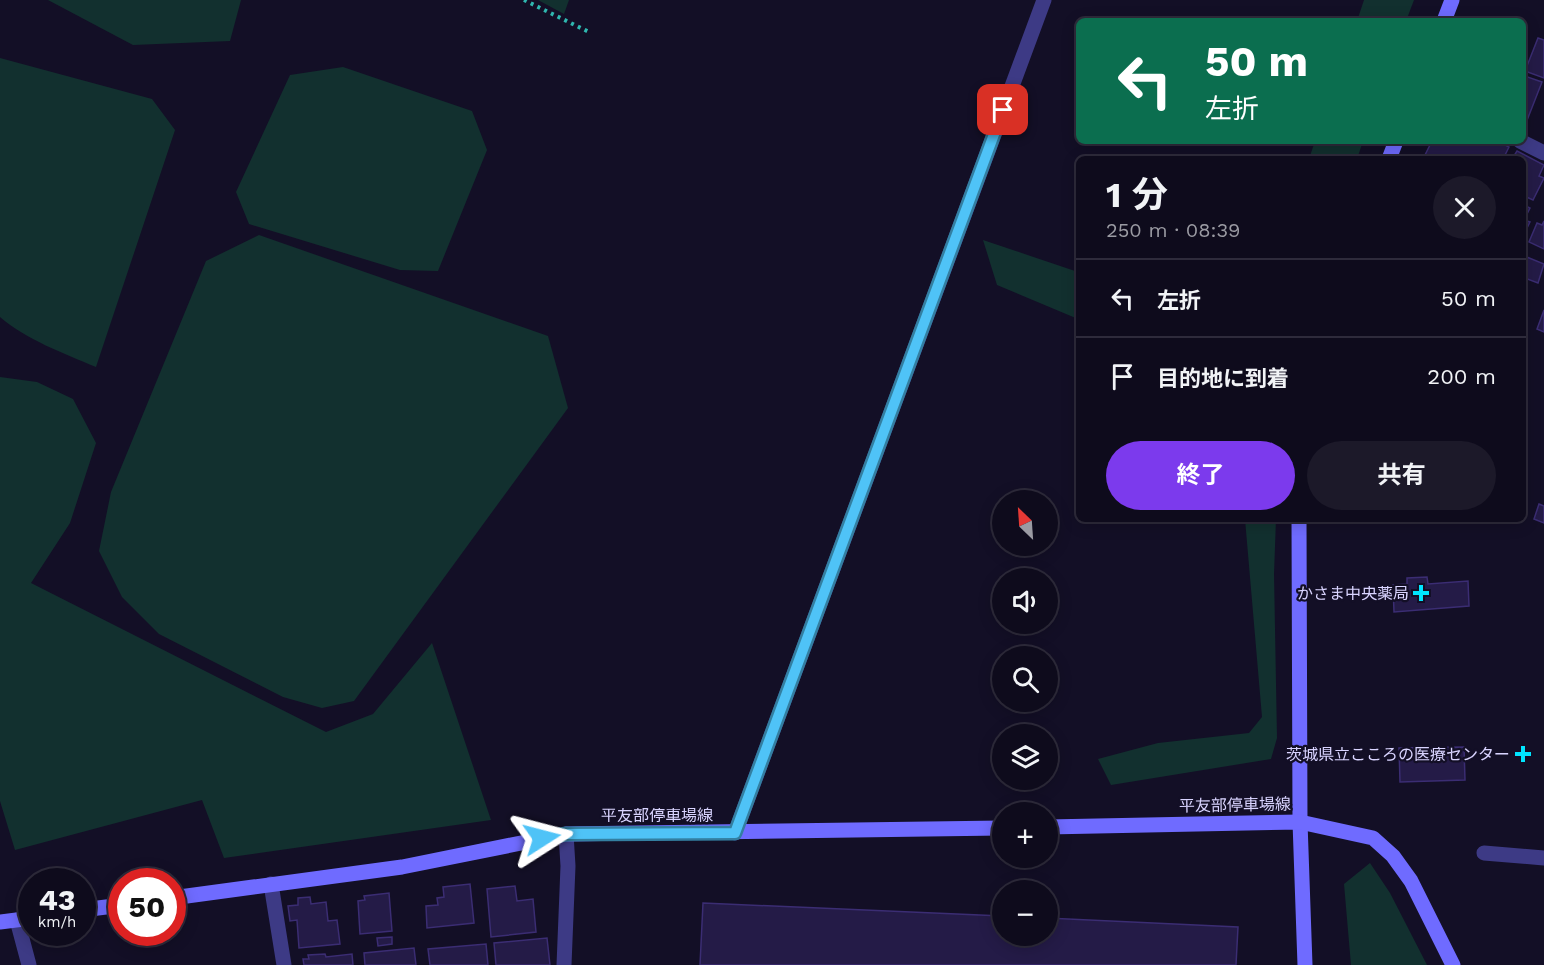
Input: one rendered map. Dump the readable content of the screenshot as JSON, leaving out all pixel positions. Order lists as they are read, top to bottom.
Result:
{
  "streets": {
    "main road": ["平友部停車場線"]
  },
  "places": {
    "health": ["かさま中央薬局", "茨城県立こころの医療センター"]
  },
  "north": "top left",
  "page": {
    "turn": ["50 m", "左折"],
    "heading": ["1 分", "250 m · 08:39"],
    "list": [
      {
        "name": "左折",
        "value": "50 m"
      },
      {
        "name": "目的地に到着",
        "value": "200 m"
      }
    ],
    "buttons": ["終了", "共有"],
    "map_buttons": ["+", "−"],
    "speed": "43 km/h",
    "limit": "50"
  }
}
